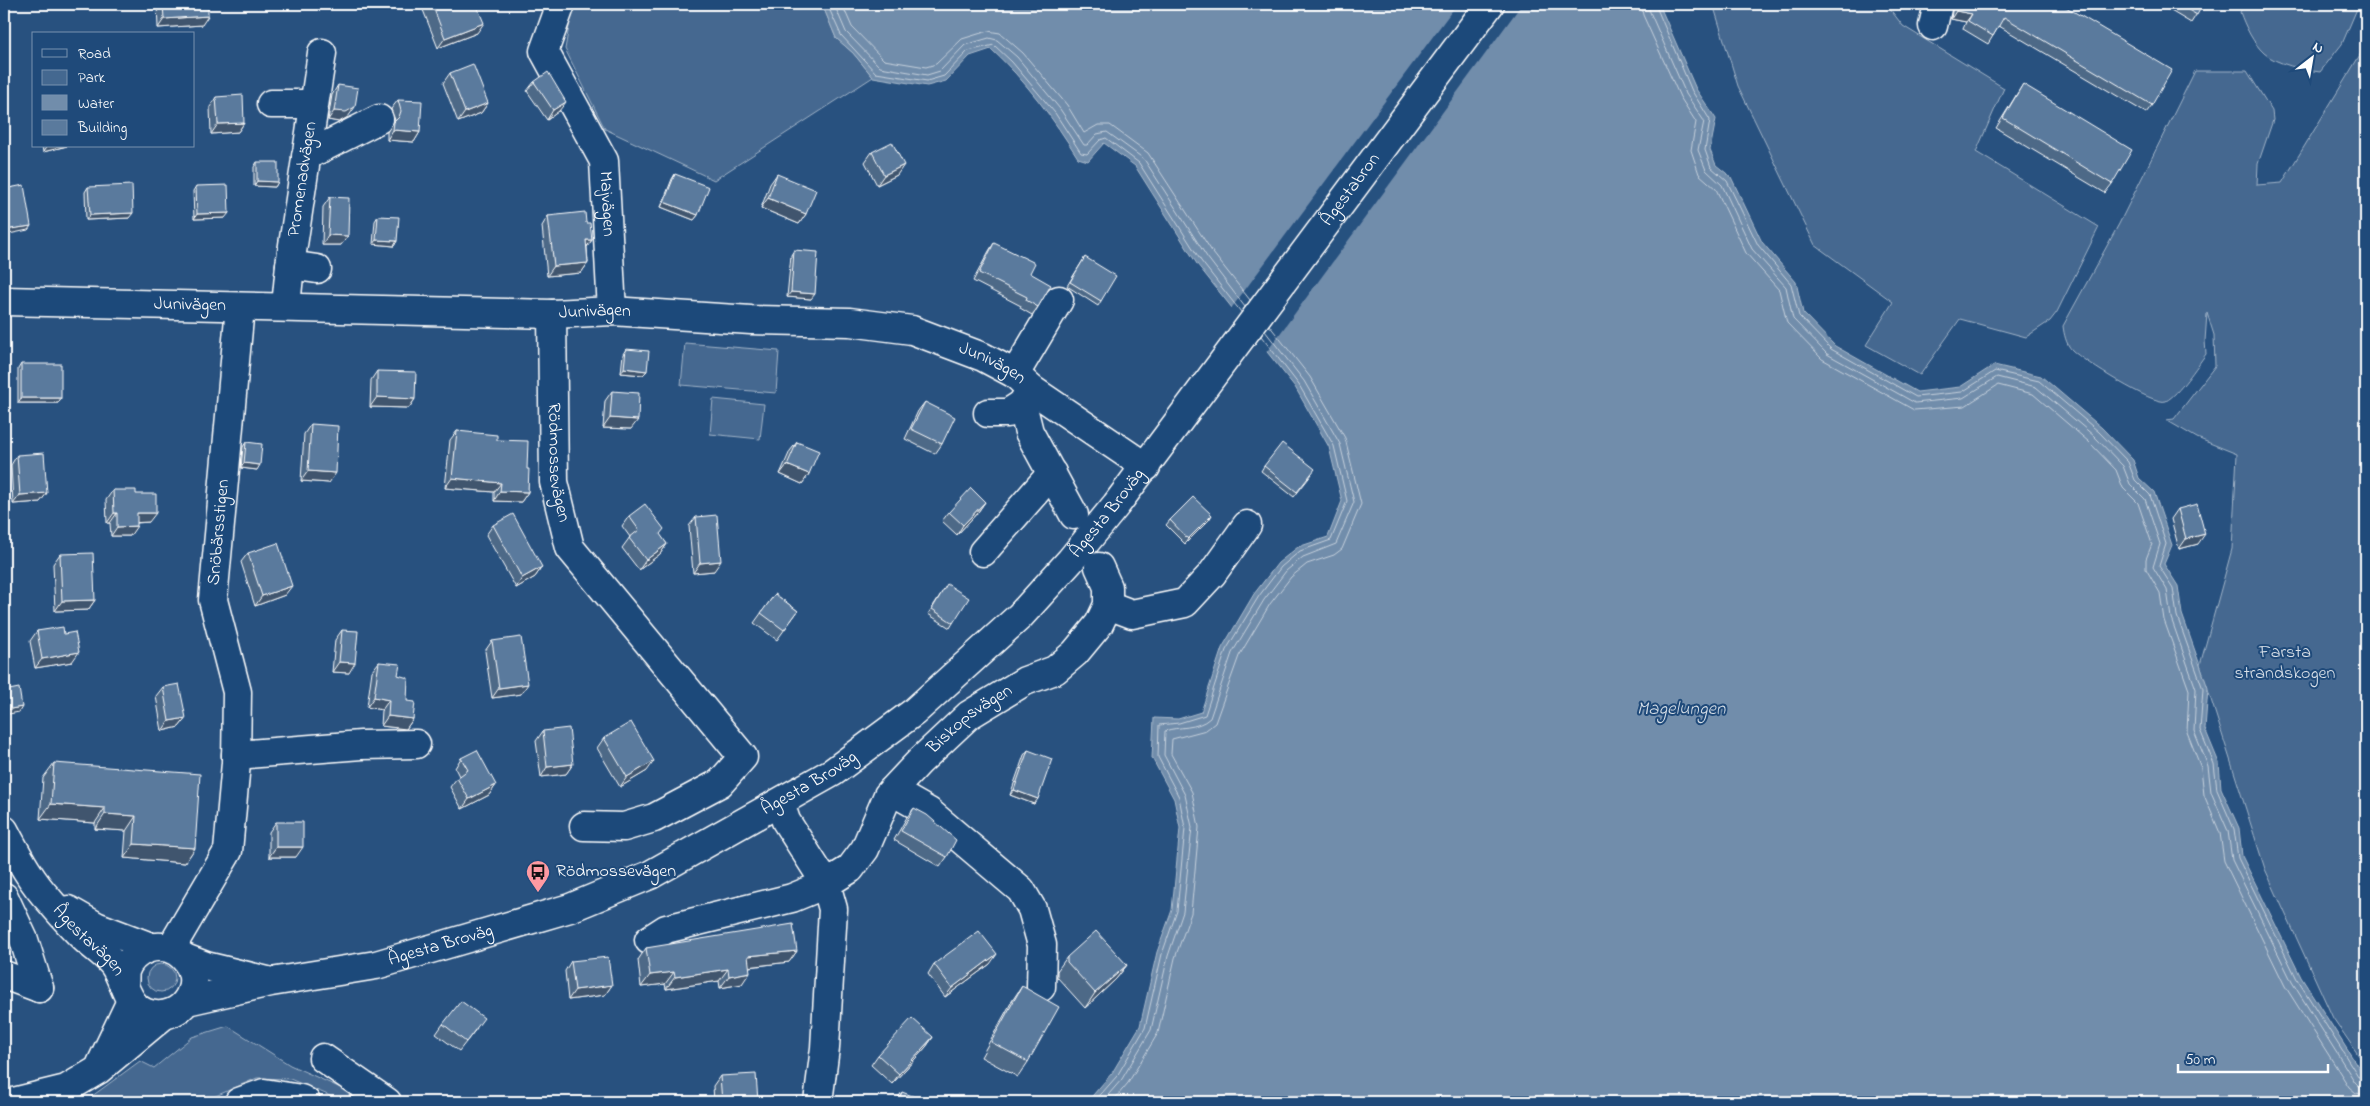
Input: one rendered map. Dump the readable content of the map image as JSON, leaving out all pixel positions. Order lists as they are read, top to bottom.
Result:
{
  "streets": {
    "street": [
      "Promenadvägen",
      "Ågestabron",
      "Majvägen",
      "Junivägen",
      "Rödmossevägen",
      "Ågesta Broväg",
      "Snöbärsstigen",
      "Biskopsvägen",
      "Ågestavägen"
    ]
  },
  "crossings": [
    ["Promenadvägen", "Junivägen"],
    ["Ågestabron", "Ågesta Broväg"],
    ["Majvägen", "Junivägen"],
    ["Junivägen", "Rödmossevägen"],
    ["Junivägen", "Ågesta Broväg"],
    ["Junivägen", "Snöbärsstigen"],
    ["Ågesta Broväg", "Snöbärsstigen"],
    ["Ågesta Broväg", "Ågestavägen"],
    ["Snöbärsstigen", "Ågestavägen"]
  ],
  "water": ["Magelungen"],
  "parks": ["Farsta strandskogen"],
  "places": {
    "bus stop": ["Rödmossevägen"]
  },
  "legend": [
    "Road",
    "Park",
    "Water",
    "Building"
  ],
  "scale_bar": "50 m",
  "north": "top right"
}
